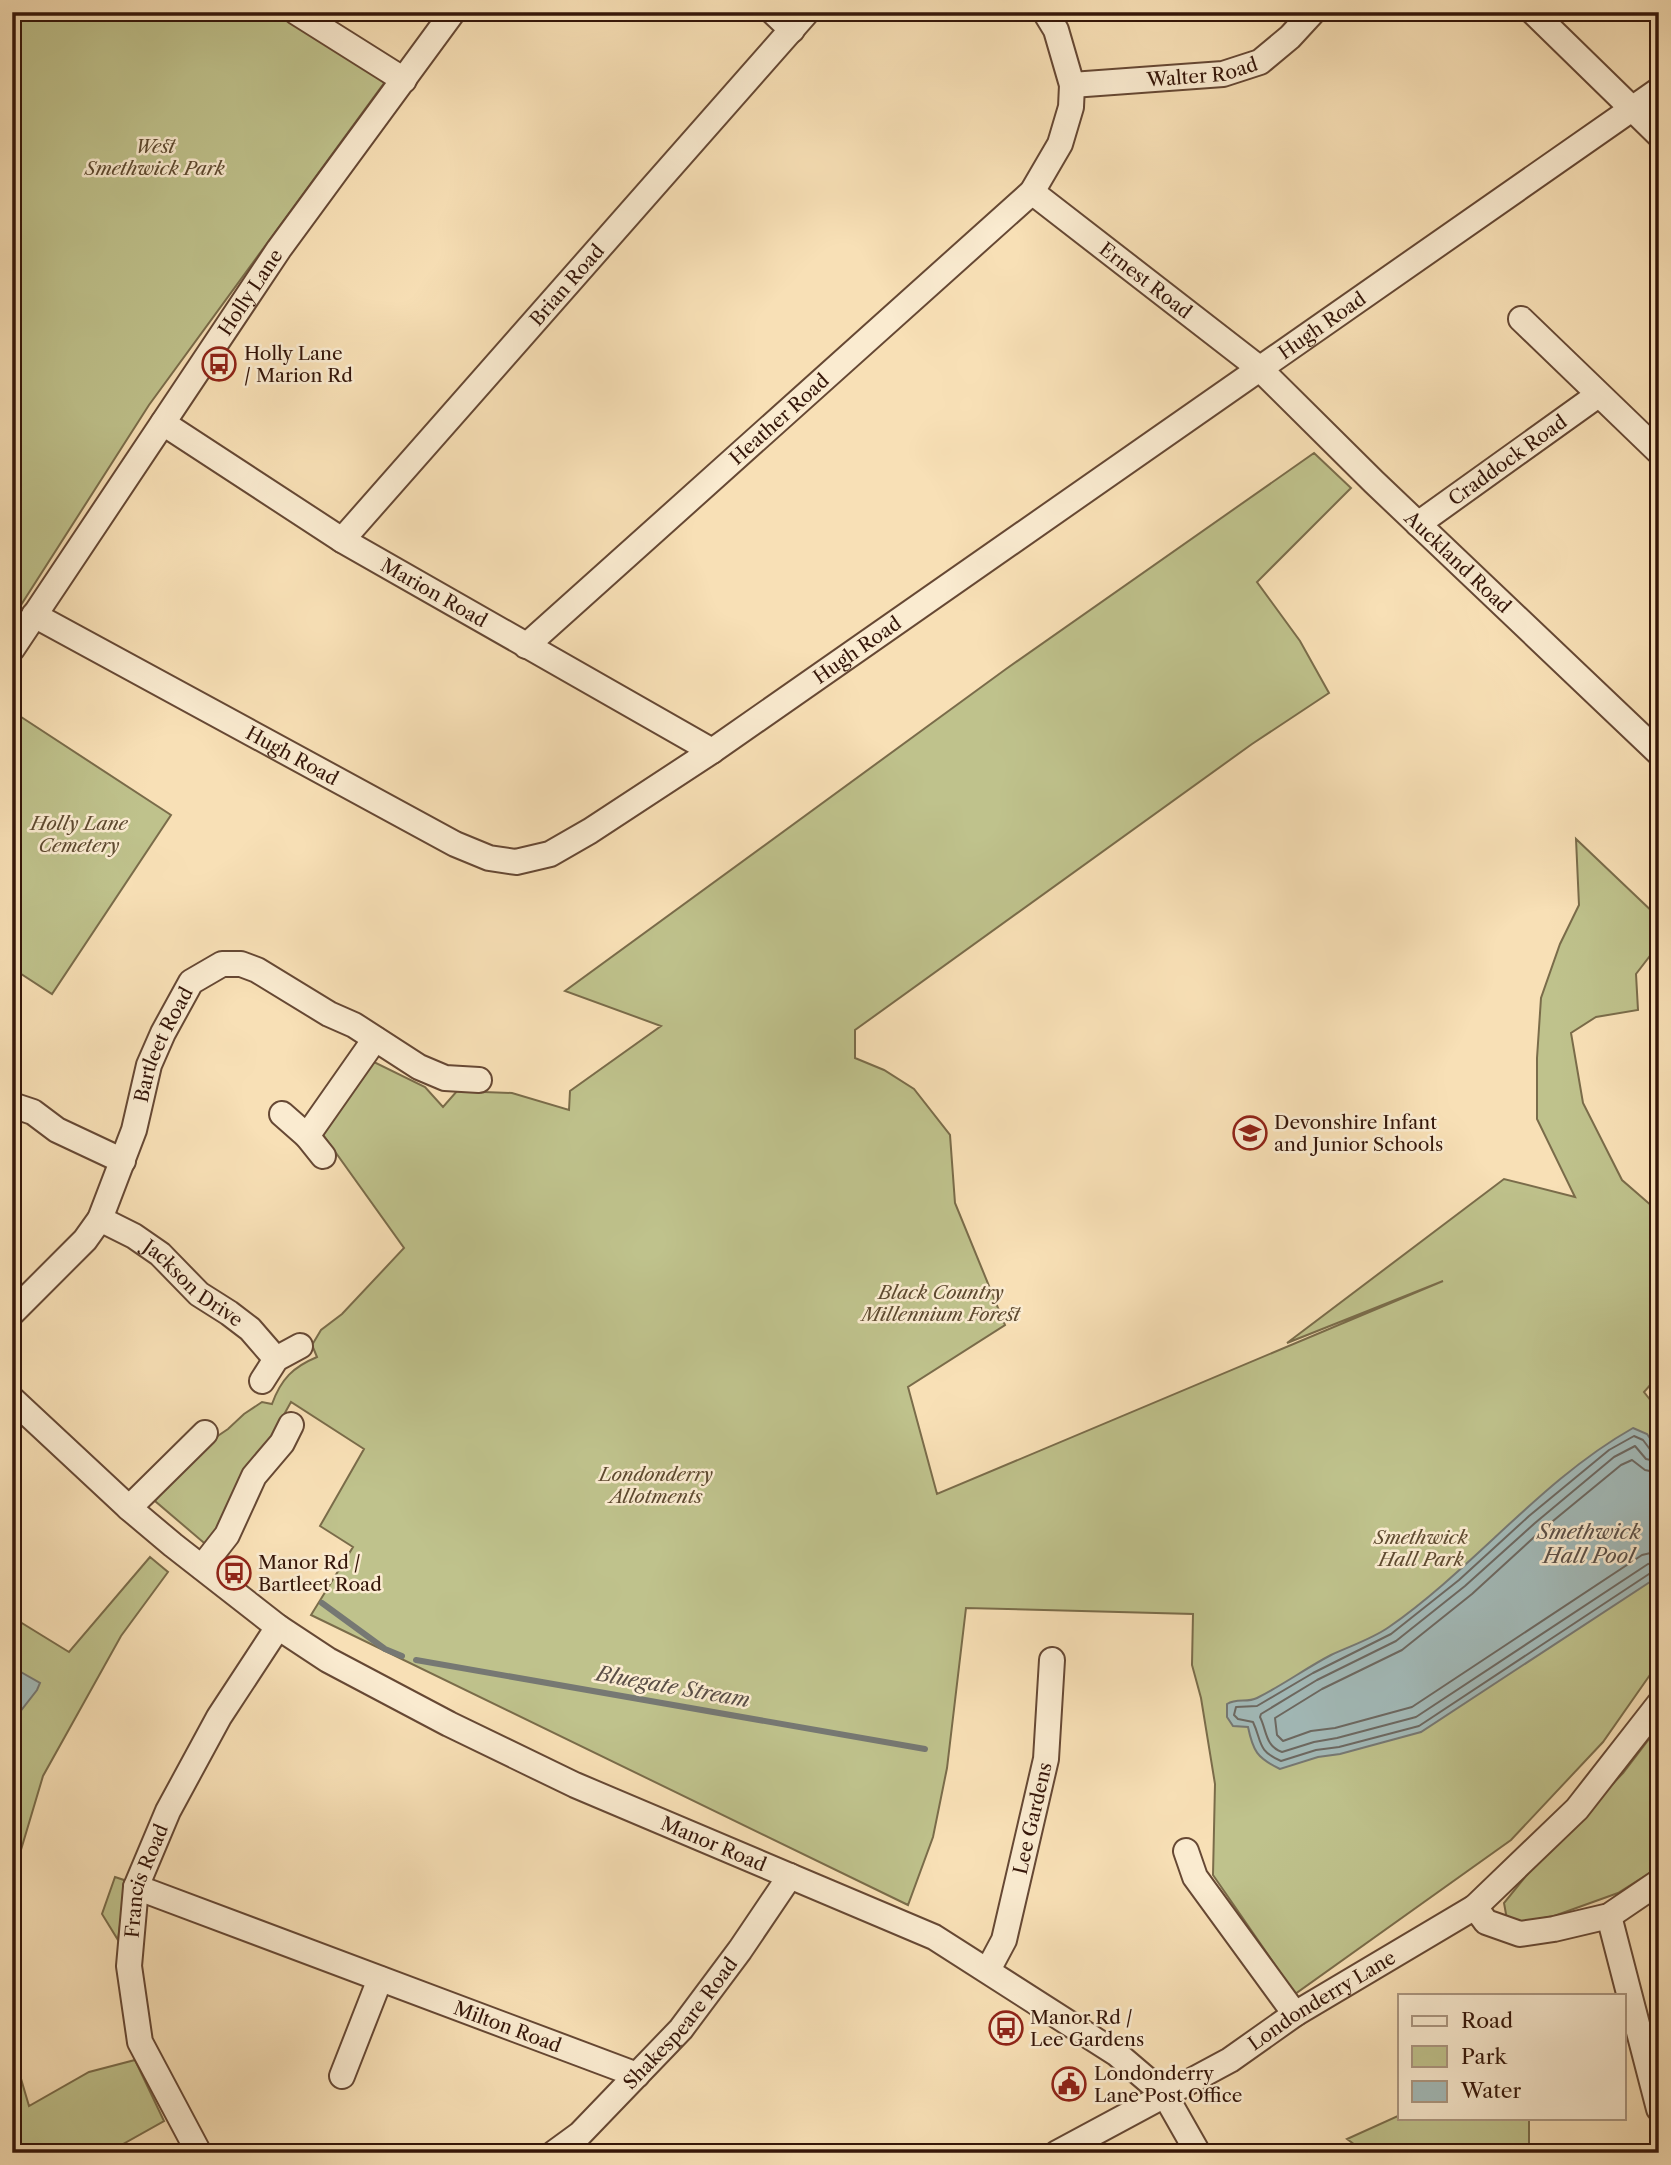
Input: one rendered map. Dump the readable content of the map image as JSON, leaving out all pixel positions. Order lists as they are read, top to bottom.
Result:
{
  "streets": {
    "street": [
      "Walter Road",
      "Ernest Road",
      "Brian Road",
      "Holly Lane",
      "Hugh Road",
      "Heather Road",
      "Craddock Road",
      "Auckland Road",
      "Marion Road",
      "Bartleet Road",
      "Jackson Drive",
      "Lee Gardens",
      "Manor Road",
      "Francis Road",
      "Londonderry Lane",
      "Shakespeare Road",
      "Milton Road"
    ]
  },
  "crossings": [
    ["Walter Road", "Heather Road"],
    ["Ernest Road", "Hugh Road"],
    ["Ernest Road", "Heather Road"],
    ["Ernest Road", "Auckland Road"],
    ["Brian Road", "Marion Road"],
    ["Holly Lane", "Hugh Road"],
    ["Holly Lane", "Marion Road"],
    ["Hugh Road", "Auckland Road"],
    ["Hugh Road", "Marion Road"],
    ["Heather Road", "Marion Road"],
    ["Craddock Road", "Auckland Road"],
    ["Bartleet Road", "Jackson Drive"],
    ["Lee Gardens", "Manor Road"],
    ["Manor Road", "Francis Road"],
    ["Manor Road", "Londonderry Lane"],
    ["Manor Road", "Shakespeare Road"],
    ["Francis Road", "Milton Road"],
    ["Shakespeare Road", "Milton Road"]
  ],
  "water": ["Smethwick Hall Pool", "Bluegate Stream"],
  "parks": [
    "West Smethwick Park",
    "Holly Lane Cemetery",
    "Black Country Millennium Forest",
    "Londonderry Allotments",
    "Smethwick Hall Park"
  ],
  "places": {
    "bus stop": ["Holly Lane / Marion Rd", "Manor Rd / Bartleet Road", "Manor Rd / Lee Gardens"],
    "school or university": ["Devonshire Infant and Junior Schools"],
    "public building": ["Londonderry Lane Post Office"]
  },
  "legend": ["Road", "Park", "Water"]
}
